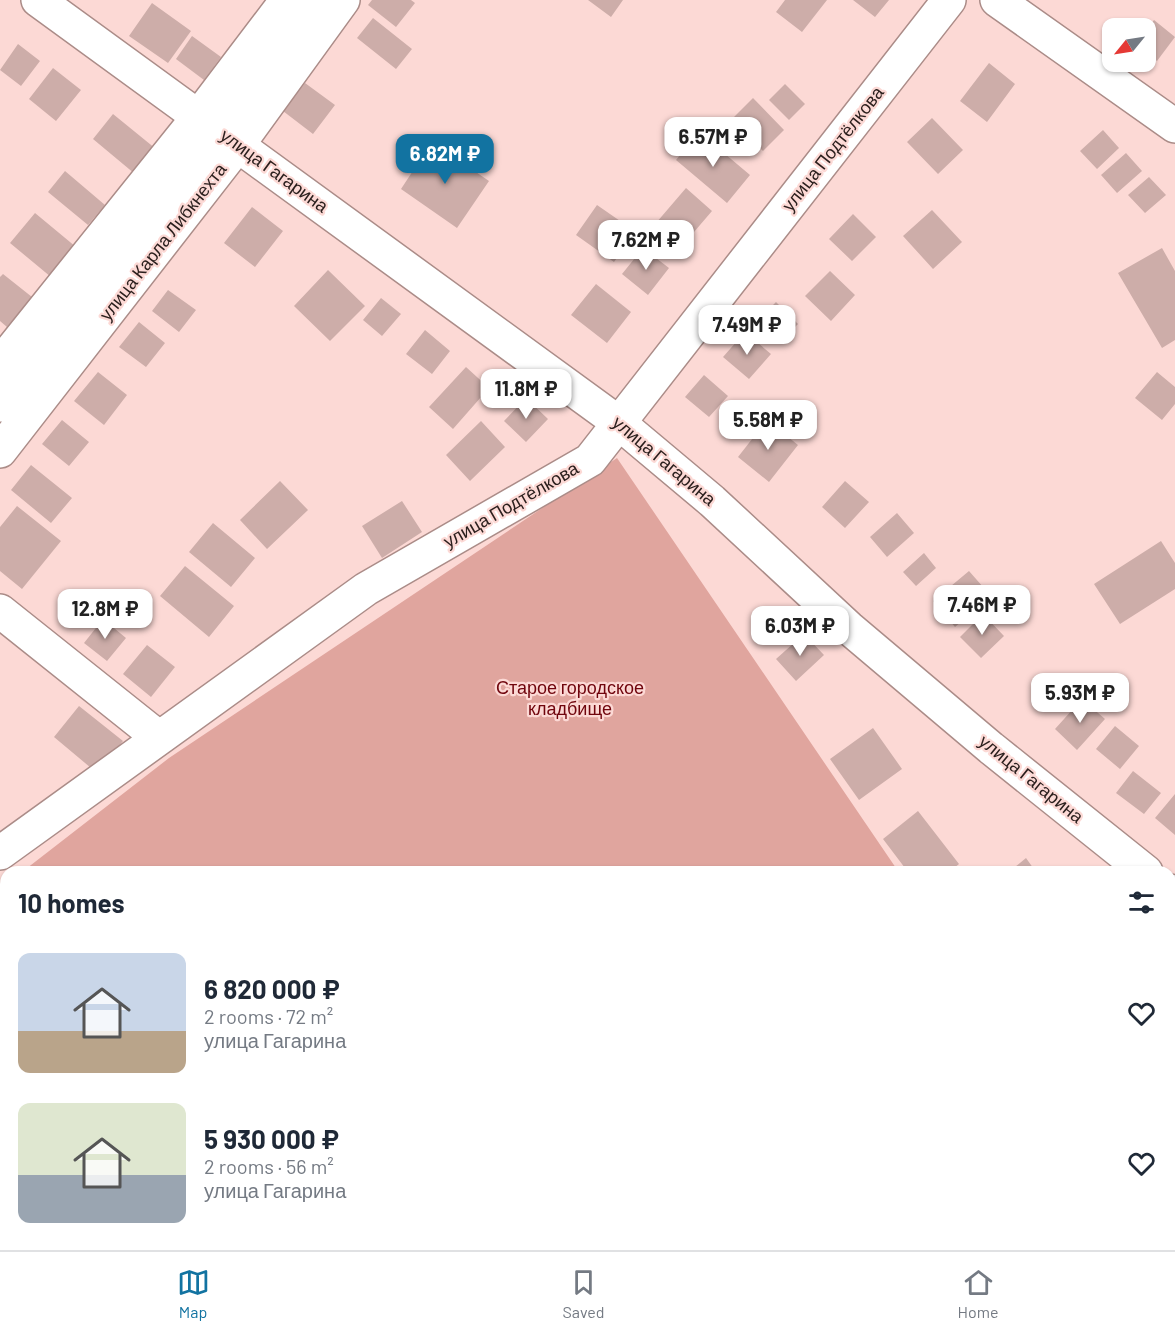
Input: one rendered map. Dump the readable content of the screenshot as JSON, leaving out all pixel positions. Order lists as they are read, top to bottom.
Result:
{
  "streets": {
    "street": ["улица Подтёлкова", "улица Гагарина", "улица Карла Либкнехта"]
  },
  "crossings": [
    ["улица Подтёлкова", "улица Гагарина"],
    ["улица Гагарина", "улица Карла Либкнехта"]
  ],
  "parks": ["Старое городское кладбище"],
  "north": "bottom left",
  "page": {
    "price": [
      "6.57M ₽",
      "6.82M ₽",
      "7.62M ₽",
      "7.49M ₽",
      "11.8M ₽",
      "5.58M ₽",
      "7.46M ₽",
      "12.8M ₽",
      "6.03M ₽",
      "5.93M ₽"
    ],
    "heading": "10 homes",
    "list": [
      {
        "name": "6 820 000 ₽",
        "note": "2 rooms · 72 m² · улица Гагарина"
      },
      {
        "name": "5 930 000 ₽",
        "note": "2 rooms · 56 m² · улица Гагарина"
      }
    ],
    "tabs": ["Map", "Saved", "Home"]
  }
}
